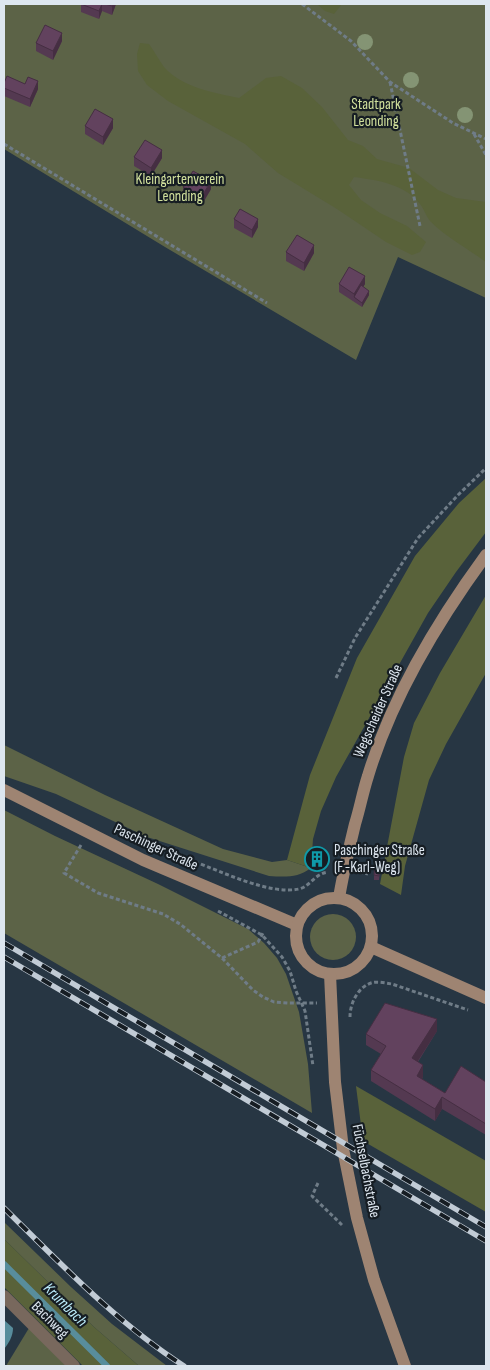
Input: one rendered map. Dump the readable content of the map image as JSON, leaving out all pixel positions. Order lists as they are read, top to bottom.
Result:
{
  "streets": {
    "street": [
      "Wegscheider Straße",
      "Paschinger Straße",
      "Füchselbachstraße",
      "Bachweg"
    ]
  },
  "crossings": [
    ["Wegscheider Straße", "Paschinger Straße"],
    ["Wegscheider Straße", "Füchselbachstraße"],
    ["Paschinger Straße", "Füchselbachstraße"]
  ],
  "water": ["Krumbach"],
  "parks": ["Stadtpark Leonding", "Kleingartenverein Leonding"],
  "places": {
    "building": ["Paschinger Straße (F.-Karl-Weg)"]
  }
}
